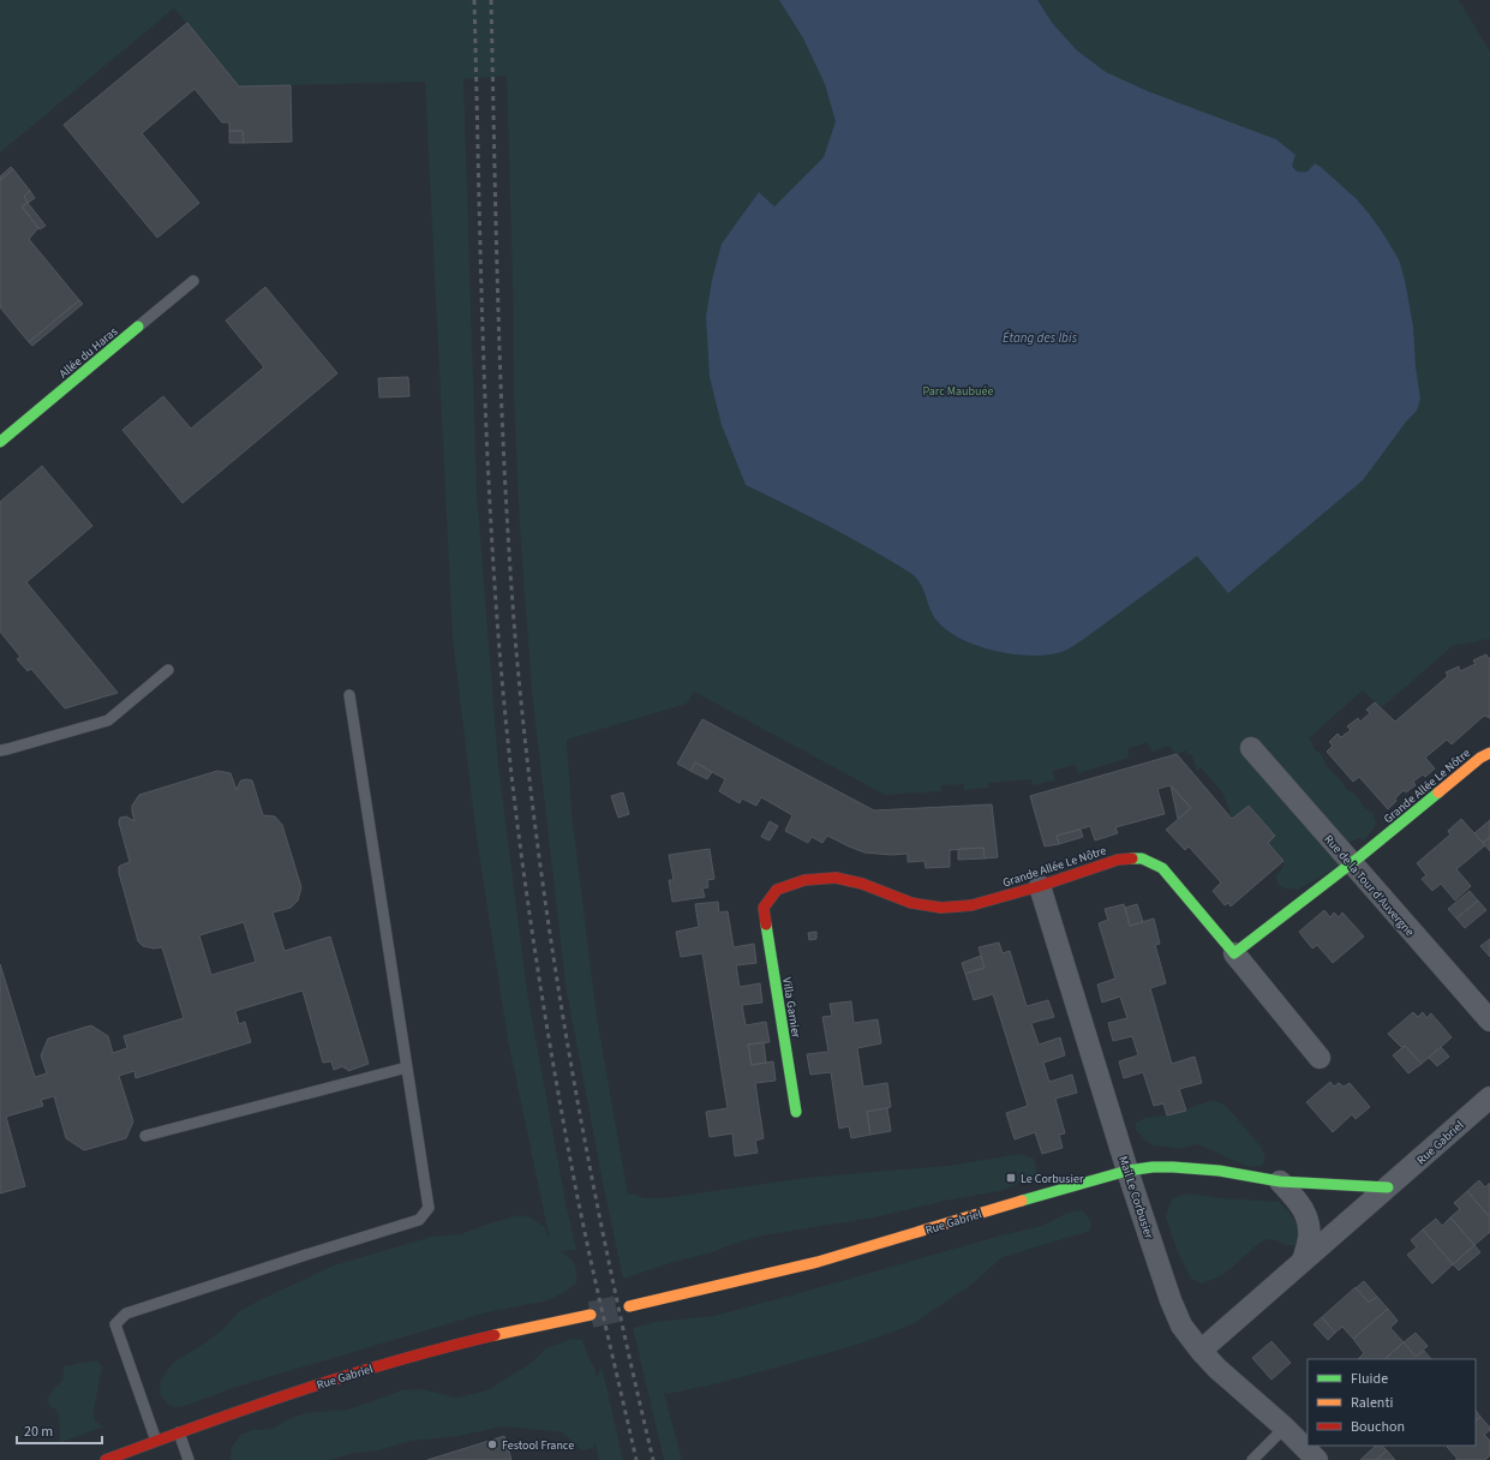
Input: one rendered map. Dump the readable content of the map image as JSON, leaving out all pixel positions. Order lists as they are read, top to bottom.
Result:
{
  "streets": {
    "street": [
      "Allée du Haras",
      "Grande Allée Le Nôtre",
      "Rue de la Tour d'Auvergne",
      "Villa Garnier",
      "Rue Gabriel",
      "Mail Le Corbusier"
    ]
  },
  "crossings": [
    ["Grande Allée Le Nôtre", "Rue de la Tour d'Auvergne"],
    ["Grande Allée Le Nôtre", "Villa Garnier"],
    ["Grande Allée Le Nôtre", "Mail Le Corbusier"],
    ["Rue Gabriel", "Mail Le Corbusier"]
  ],
  "water": ["Étang des Ibis"],
  "parks": ["Parc Maubuée"],
  "places": {
    "transit": ["Le Corbusier"],
    "other": ["Festool France"]
  },
  "legend": ["Fluide", "Ralenti", "Bouchon"],
  "scale_bar": "20 m"
}
